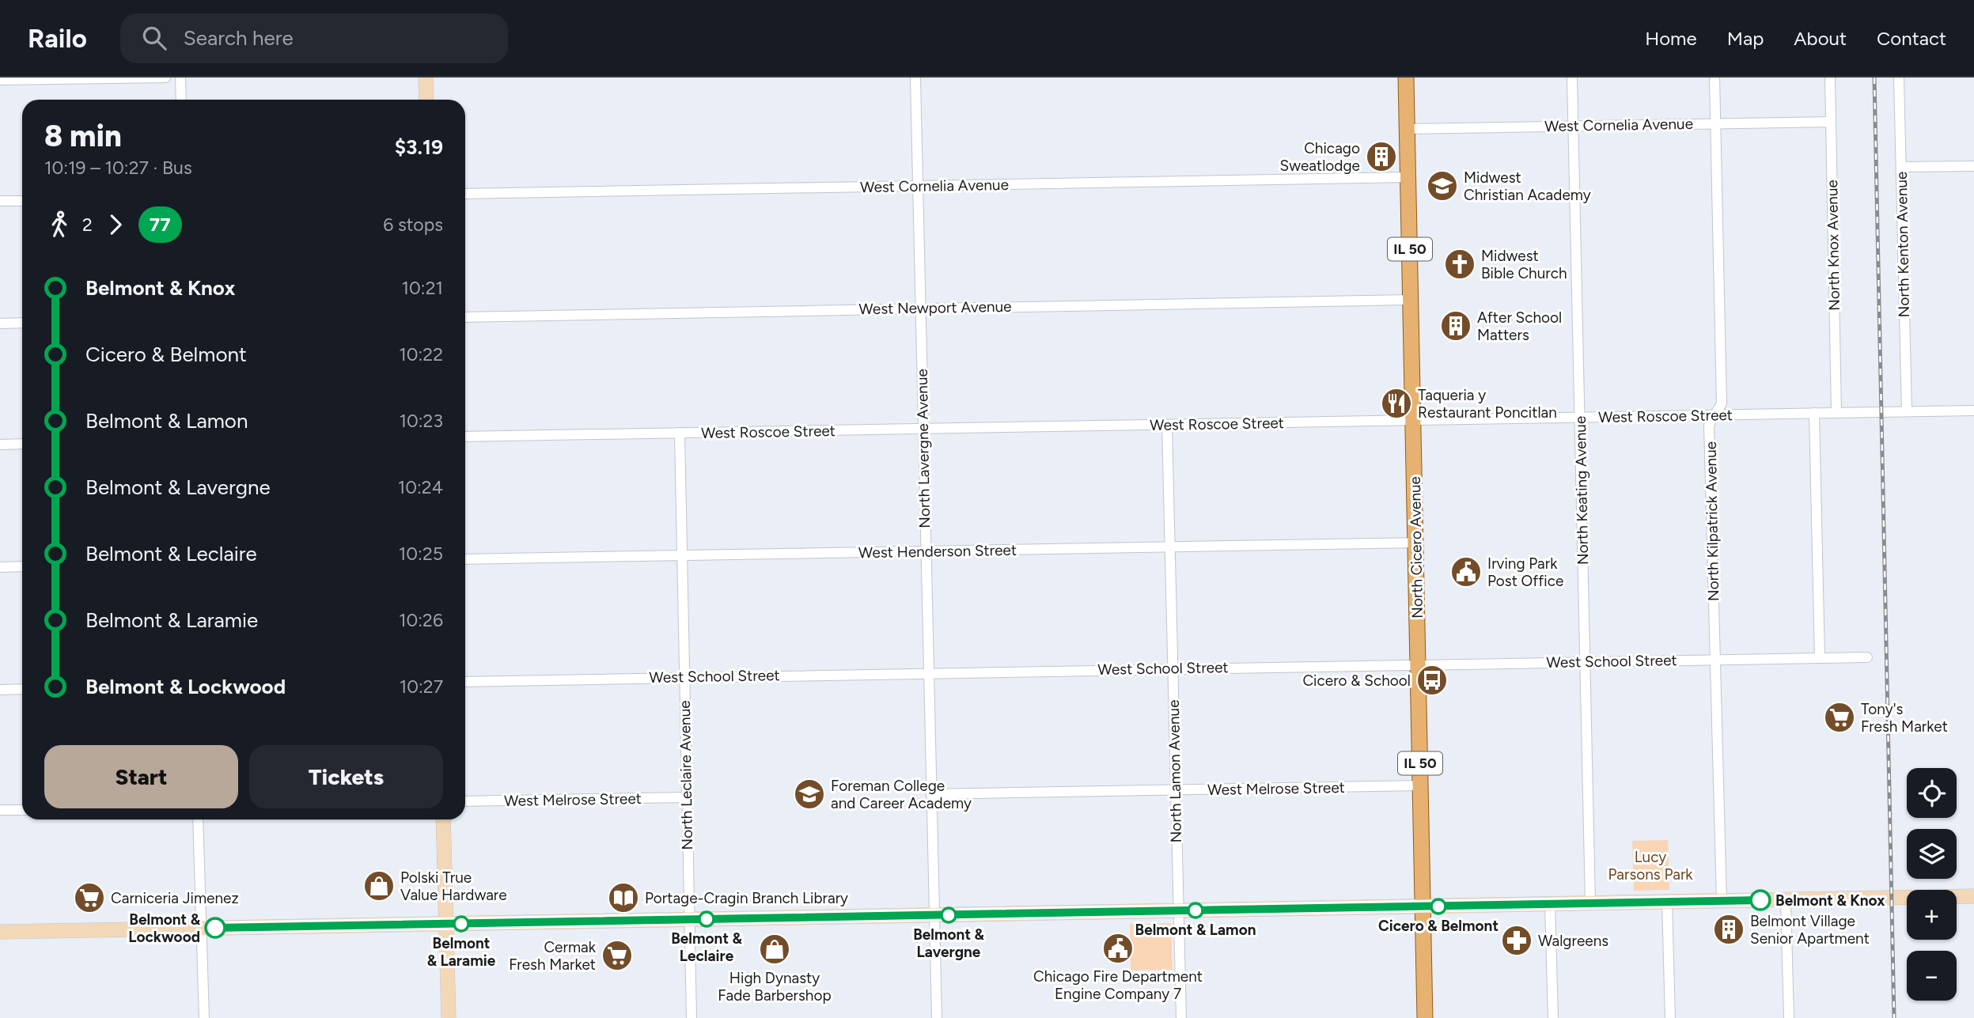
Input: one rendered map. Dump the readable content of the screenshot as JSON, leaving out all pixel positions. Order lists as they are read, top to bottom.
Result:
{
  "streets": {
    "main road": ["IL 50", "North Cicero Avenue"],
    "street": [
      "West Cornelia Avenue",
      "North Kenton Avenue",
      "North Knox Avenue",
      "West Newport Avenue",
      "West Roscoe Street",
      "North Lavergne Avenue",
      "North Keating Avenue",
      "North Kilpatrick Avenue",
      "West Henderson Street",
      "West School Street",
      "North Lamon Avenue",
      "North Leclaire Avenue",
      "West Melrose Street"
    ]
  },
  "crossings": [
    ["West Cornelia Avenue", "North Knox Avenue"],
    ["West Cornelia Avenue", "North Lavergne Avenue"],
    ["West Cornelia Avenue", "North Keating Avenue"],
    ["West Cornelia Avenue", "North Kilpatrick Avenue"],
    ["West Cornelia Avenue", "North Cicero Avenue"],
    ["North Kenton Avenue", "West Roscoe Street"],
    ["North Knox Avenue", "West Roscoe Street"],
    ["West Newport Avenue", "North Lavergne Avenue"],
    ["West Newport Avenue", "North Cicero Avenue"],
    ["West Roscoe Street", "North Lavergne Avenue"],
    ["West Roscoe Street", "North Keating Avenue"],
    ["West Roscoe Street", "North Kilpatrick Avenue"],
    ["West Roscoe Street", "North Cicero Avenue"],
    ["West Roscoe Street", "North Lamon Avenue"],
    ["West Roscoe Street", "North Leclaire Avenue"],
    ["North Lavergne Avenue", "West Henderson Street"],
    ["North Lavergne Avenue", "West School Street"],
    ["North Lavergne Avenue", "West Melrose Street"],
    ["North Keating Avenue", "West School Street"],
    ["North Kilpatrick Avenue", "West School Street"],
    ["North Cicero Avenue", "West Henderson Street"],
    ["North Cicero Avenue", "West School Street"],
    ["North Cicero Avenue", "West Melrose Street"],
    ["West Henderson Street", "North Lamon Avenue"],
    ["West Henderson Street", "North Leclaire Avenue"],
    ["West School Street", "North Lamon Avenue"],
    ["West School Street", "North Leclaire Avenue"],
    ["North Lamon Avenue", "West Melrose Street"],
    ["North Leclaire Avenue", "West Melrose Street"]
  ],
  "parks": ["Lucy Parsons Park"],
  "places": {
    "building": ["Chicago Sweatlodge", "After School Matters", "Belmont Village Senior Apartment"],
    "school or university": ["Midwest Christian Academy", "Foreman College and Career Academy"],
    "church": ["Midwest Bible Church"],
    "restaurant": ["Taqueria y Restaurant Poncitlan"],
    "public building": ["Irving Park Post Office", "Chicago Fire Department Engine Company 7"],
    "bus stop": ["Cicero & School"],
    "supermarket": ["Tony's Fresh Market", "Carniceria Jimenez", "Cermak Fresh Market"],
    "shop": ["Polski True Value Hardware", "High Dynasty Fade Barbershop"],
    "library": ["Portage-Cragin Branch Library"],
    "other": [
      "Belmont & Knox",
      "Cicero & Belmont",
      "Belmont & Lamon",
      "Belmont & Lavergne",
      "Belmont & Leclaire",
      "Belmont & Laramie",
      "Belmont & Lockwood"
    ],
    "pharmacy": ["Walgreens"]
  },
  "lines": ["bus line 77"],
  "page": {
    "header": "Railo",
    "search": "Search here",
    "nav": [
      "Home",
      "Map",
      "About",
      "Contact"
    ],
    "heading": ["8 min", "10:19 – 10:27 · Bus", "$3.19"],
    "legs": ["2", "77", "6 stops"],
    "list": [
      {
        "name": "Belmont & Knox",
        "value": "10:21"
      },
      {
        "name": "Cicero & Belmont",
        "value": "10:22"
      },
      {
        "name": "Belmont & Lamon",
        "value": "10:23"
      },
      {
        "name": "Belmont & Lavergne",
        "value": "10:24"
      },
      {
        "name": "Belmont & Leclaire",
        "value": "10:25"
      },
      {
        "name": "Belmont & Laramie",
        "value": "10:26"
      },
      {
        "name": "Belmont & Lockwood",
        "value": "10:27"
      }
    ],
    "buttons": ["Start", "Tickets"],
    "map_buttons": ["+", "−"]
  }
}
